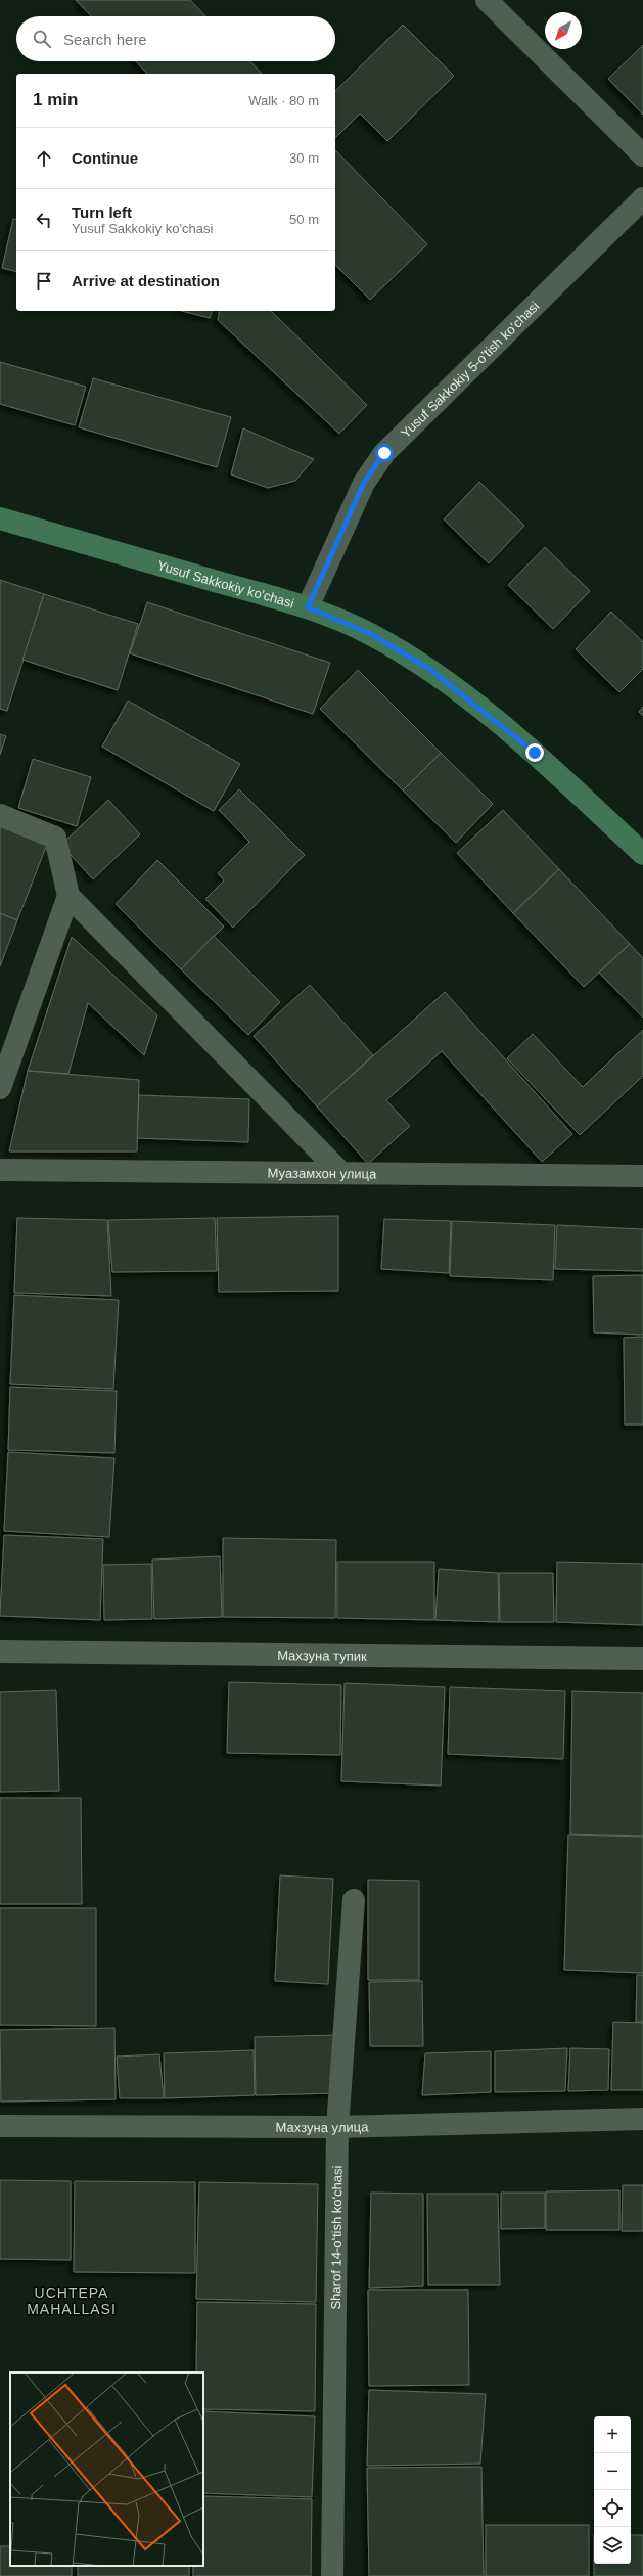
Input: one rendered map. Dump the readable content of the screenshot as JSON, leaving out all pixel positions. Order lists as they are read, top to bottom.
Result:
{
  "streets": {
    "main road": ["Yusuf Sakkokiy ko'chasi"],
    "street": [
      "Yusuf Sakkokiy 5-o'tish ko'chasi",
      "Муазамхон улица",
      "Махзуна тупик",
      "Махзуна улица",
      "Sharof 14-o'tish ko'chasi"
    ]
  },
  "crossings": [
    ["Yusuf Sakkokiy 5-o'tish ko'chasi", "Yusuf Sakkokiy ko'chasi"],
    ["Махзуна улица", "Sharof 14-o'tish ko'chasi"]
  ],
  "districts": ["UCHTEPA MAHALLASI"],
  "north": "bottom left",
  "page": {
    "search": "Search here",
    "heading": ["1 min", "Walk · 80 m"],
    "list": [
      ["Continue", "30 m"],
      ["Turn left", "Yusuf Sakkokiy ko'chasi", "50 m"],
      "Arrive at destination"
    ],
    "map_buttons": ["+", "−"]
  }
}
